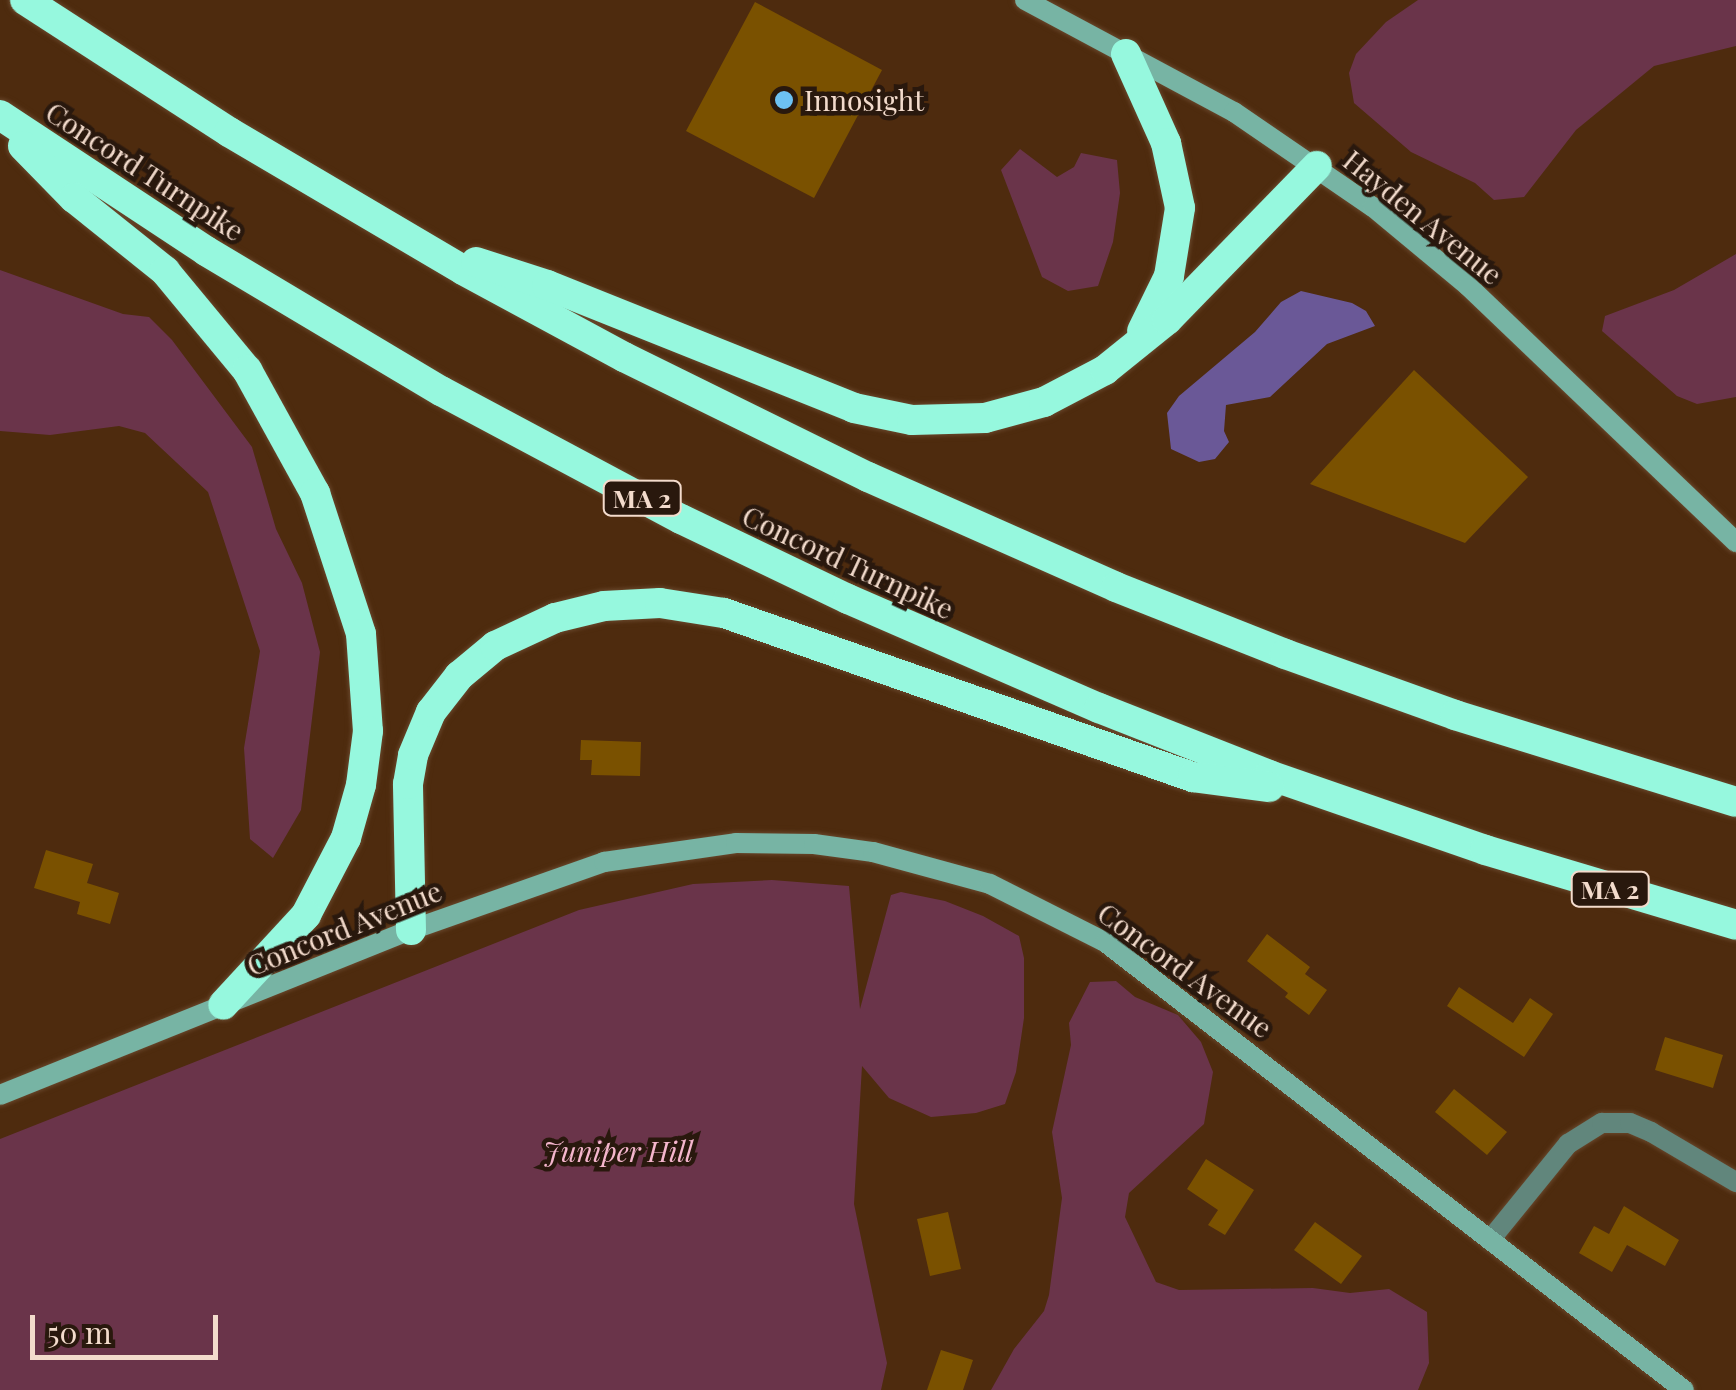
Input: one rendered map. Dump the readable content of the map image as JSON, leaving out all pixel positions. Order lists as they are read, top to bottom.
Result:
{
  "streets": {
    "highway": ["Concord Turnpike", "MA 2"],
    "main road": ["Hayden Avenue", "Concord Avenue"]
  },
  "parks": ["Juniper Hill"],
  "places": ["Innosight"],
  "scale_bar": "50 m"
}
